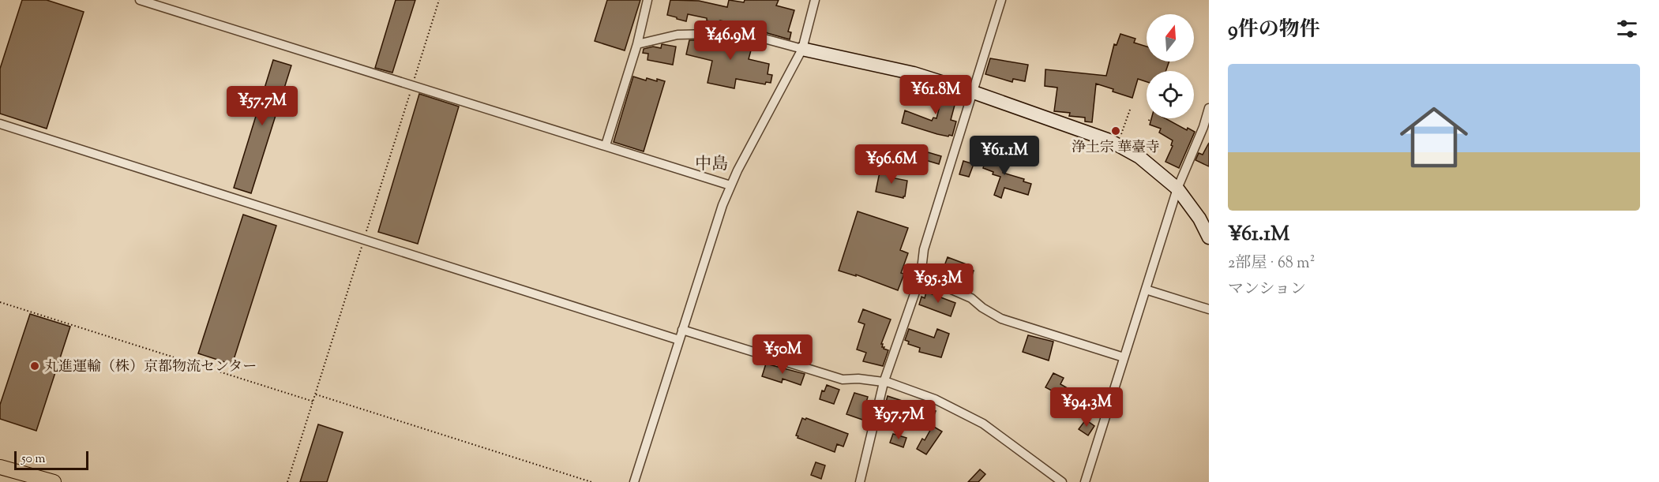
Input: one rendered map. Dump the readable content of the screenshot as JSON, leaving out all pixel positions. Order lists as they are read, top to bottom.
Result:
{
  "districts": ["中島"],
  "places": ["浄土宗 華臺寺", "丸進運輸（株）京都物流センター"],
  "scale_bar": "50 m",
  "north": "top",
  "page": {
    "heading": "9件の物件",
    "price": [
      "¥46.9M",
      "¥61.8M",
      "¥57.7M",
      "¥61.1M",
      "¥96.6M",
      "¥95.3M",
      "¥50M",
      "¥94.3M",
      "¥97.7M"
    ],
    "list": [
      {
        "name": "¥61.1M",
        "note": "2部屋 · 68 m² · マンション"
      }
    ],
    "scale": "50 m"
  }
}
